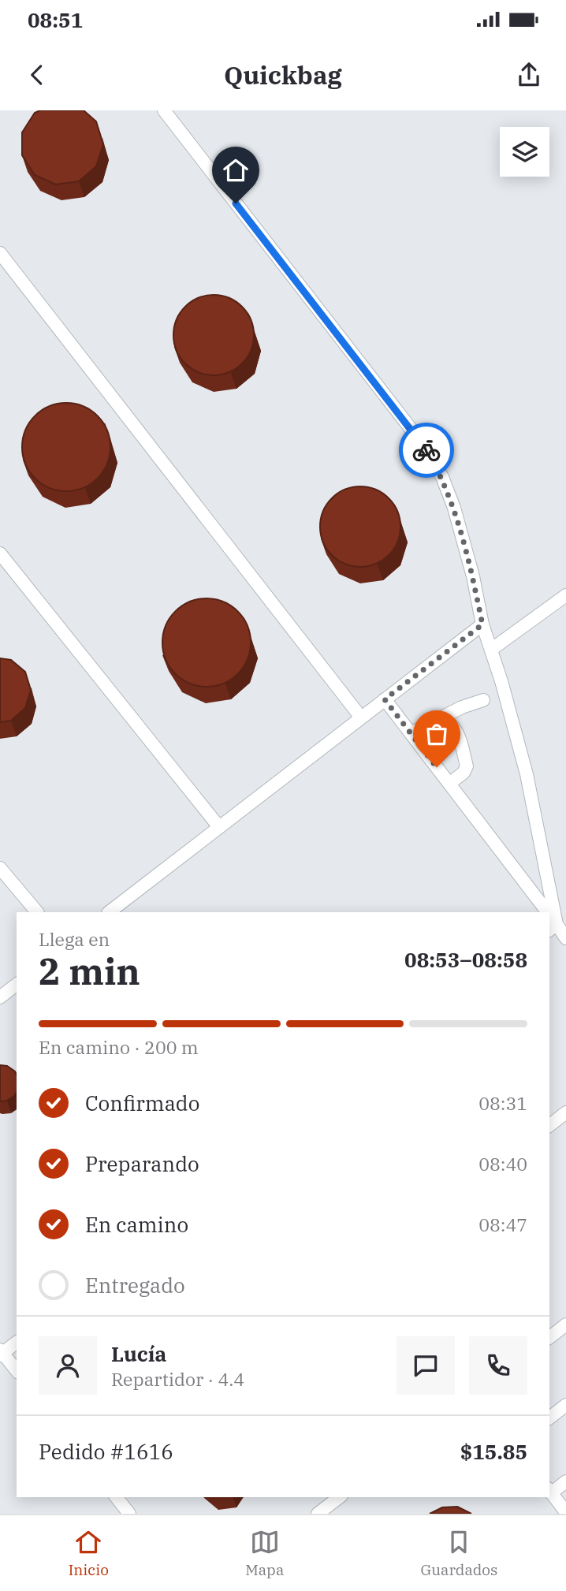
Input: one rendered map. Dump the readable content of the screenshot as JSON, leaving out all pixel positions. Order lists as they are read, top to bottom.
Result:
{
  "page": {
    "status": "08:51",
    "header": "Quickbag",
    "heading": ["2 min", "Llega en", "08:53–08:58"],
    "panel": [
      "Lucía",
      "Repartidor · 4.4",
      "Pedido #1616",
      "$15.85"
    ],
    "bar": "En camino · 200 m",
    "list": [
      ["Confirmado", "08:31"],
      ["Preparando", "08:40"],
      ["En camino", "08:47"],
      "Entregado"
    ],
    "tabs": ["Inicio", "Mapa", "Guardados"]
  }
}
